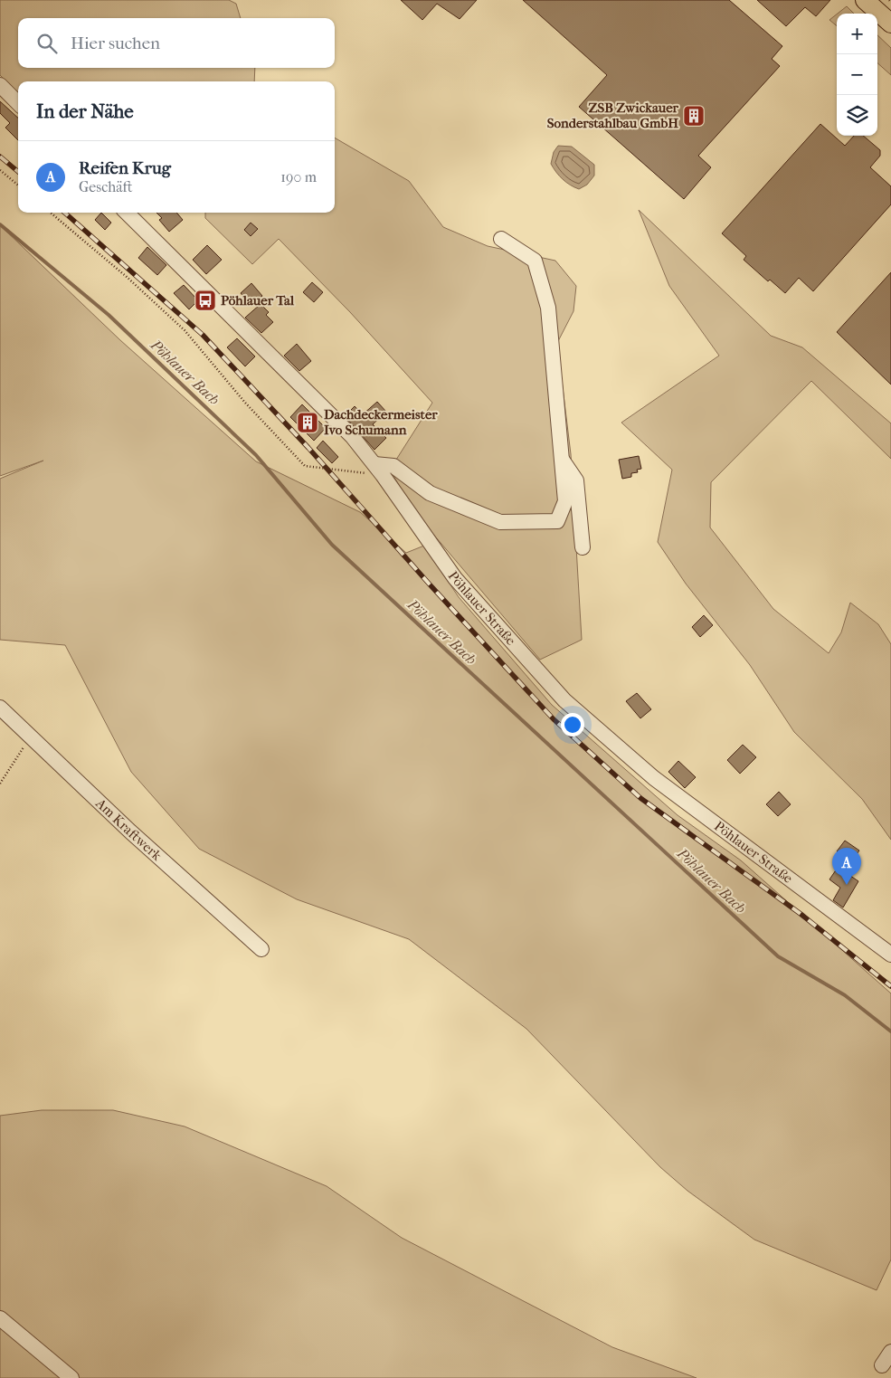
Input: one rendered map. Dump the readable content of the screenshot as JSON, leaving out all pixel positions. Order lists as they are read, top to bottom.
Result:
{
  "streets": {
    "street": ["Pöhlauer Straße", "Am Kraftwerk"]
  },
  "water": ["Pöhlauer Bach"],
  "places": {
    "building": ["ZSB Zwickauer Sonderstahlbau GmbH", "Dachdeckermeister Ivo Schumann"],
    "bus stop": ["Pöhlauer Tal"]
  },
  "page": {
    "map_buttons": ["+", "−"],
    "search": "Hier suchen",
    "heading": "In der Nähe",
    "list": [
      {
        "mark": "A",
        "name": "Reifen Krug",
        "note": "Geschäft",
        "value": "190 m"
      }
    ],
    "pins": "A"
  }
}
